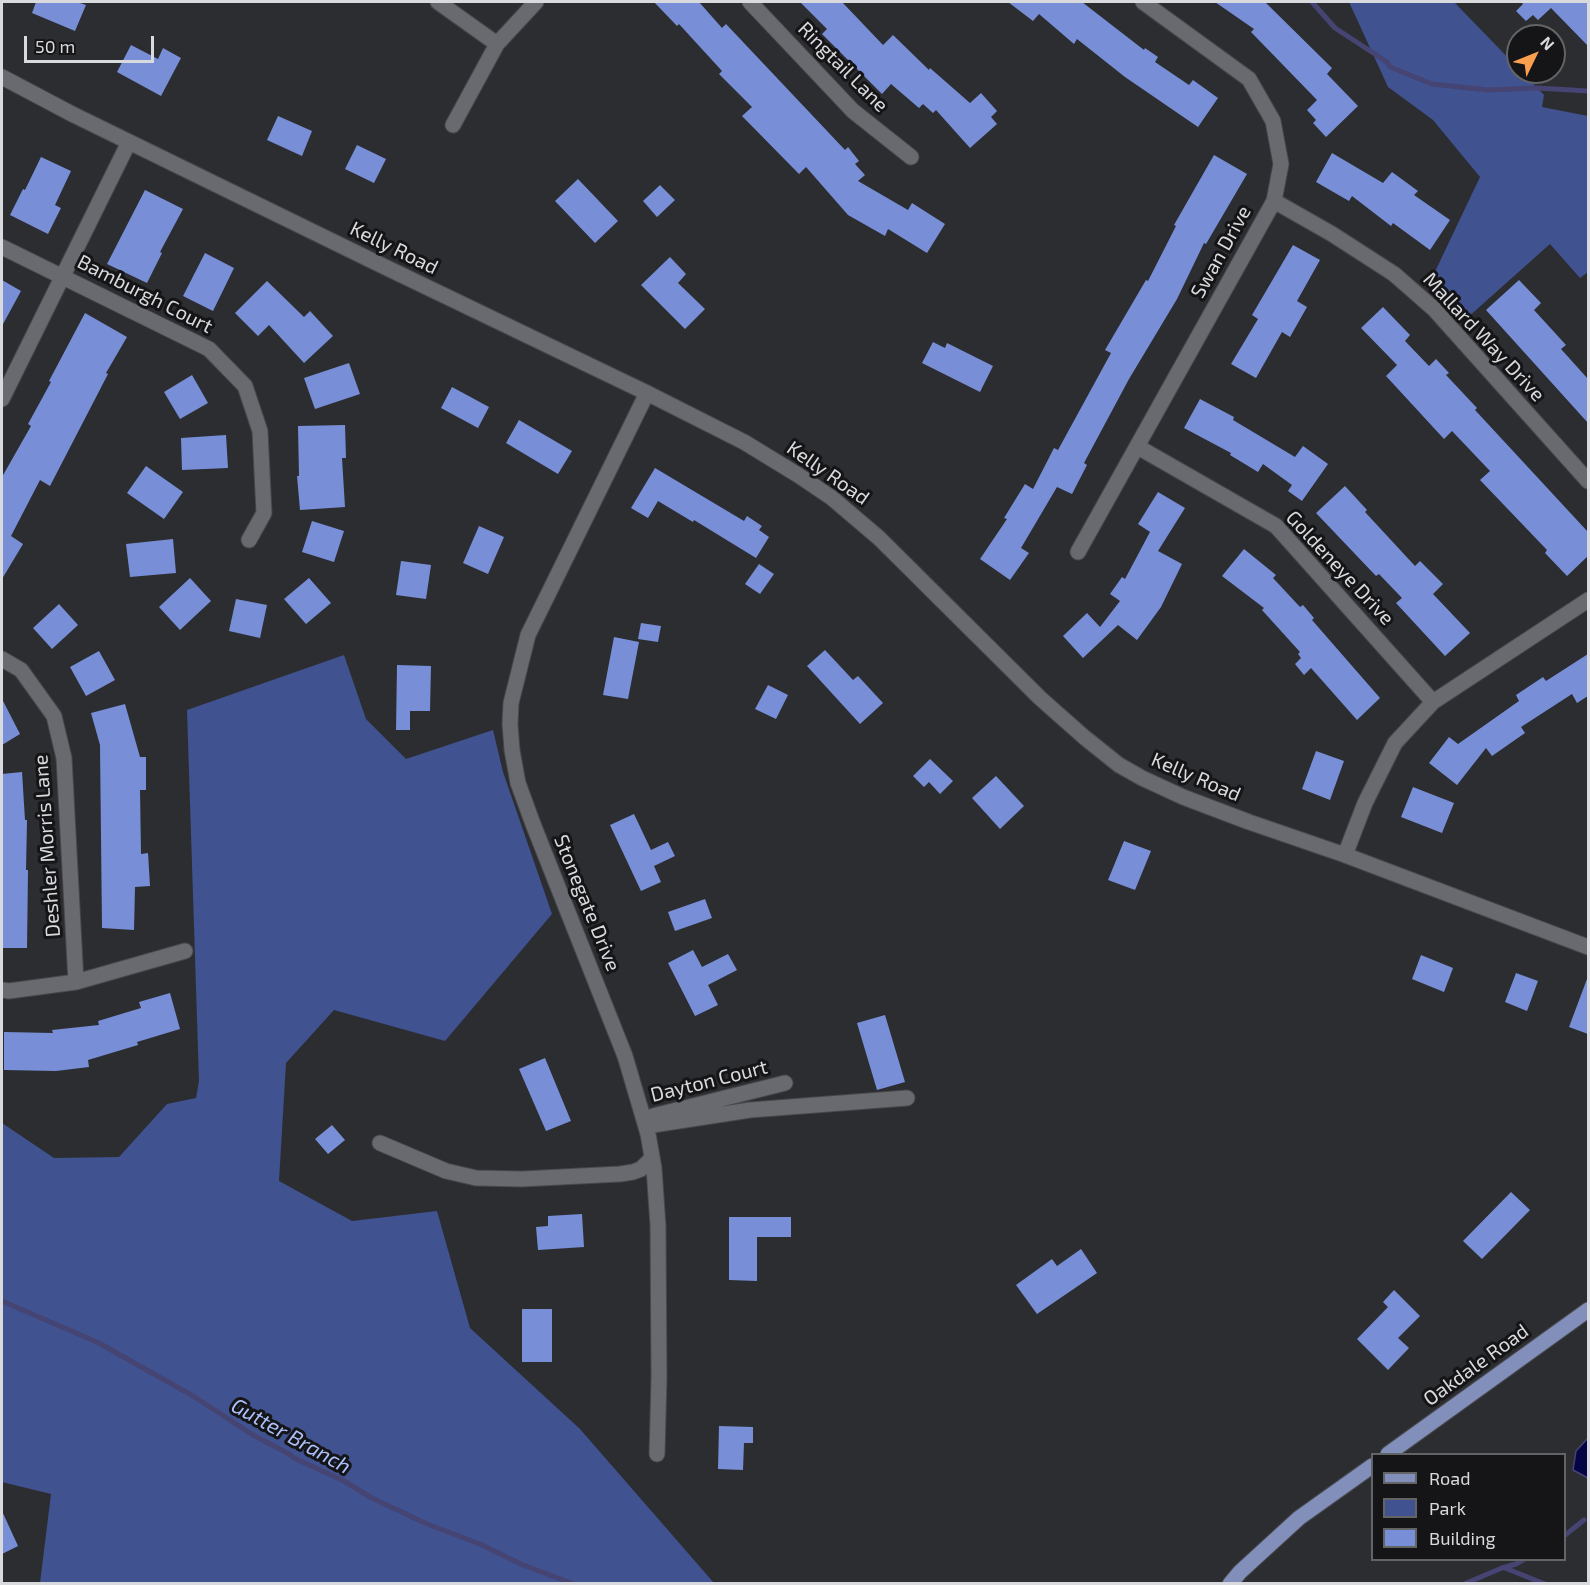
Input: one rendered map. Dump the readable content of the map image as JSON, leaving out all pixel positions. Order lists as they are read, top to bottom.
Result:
{
  "streets": {
    "main road": ["Oakdale Road"],
    "street": [
      "Ringtail Lane",
      "Kelly Road",
      "Swan Drive",
      "Bamburgh Court",
      "Mallard Way Drive",
      "Goldeneye Drive",
      "Deshler Morris Lane",
      "Stonegate Drive",
      "Dayton Court"
    ]
  },
  "crossings": [
    ["Kelly Road", "Stonegate Drive"],
    ["Swan Drive", "Mallard Way Drive"],
    ["Swan Drive", "Goldeneye Drive"],
    ["Stonegate Drive", "Dayton Court"]
  ],
  "water": ["Gutter Branch"],
  "legend": ["Road", "Park", "Building"],
  "scale_bar": "50 m",
  "north": "top right"
}
